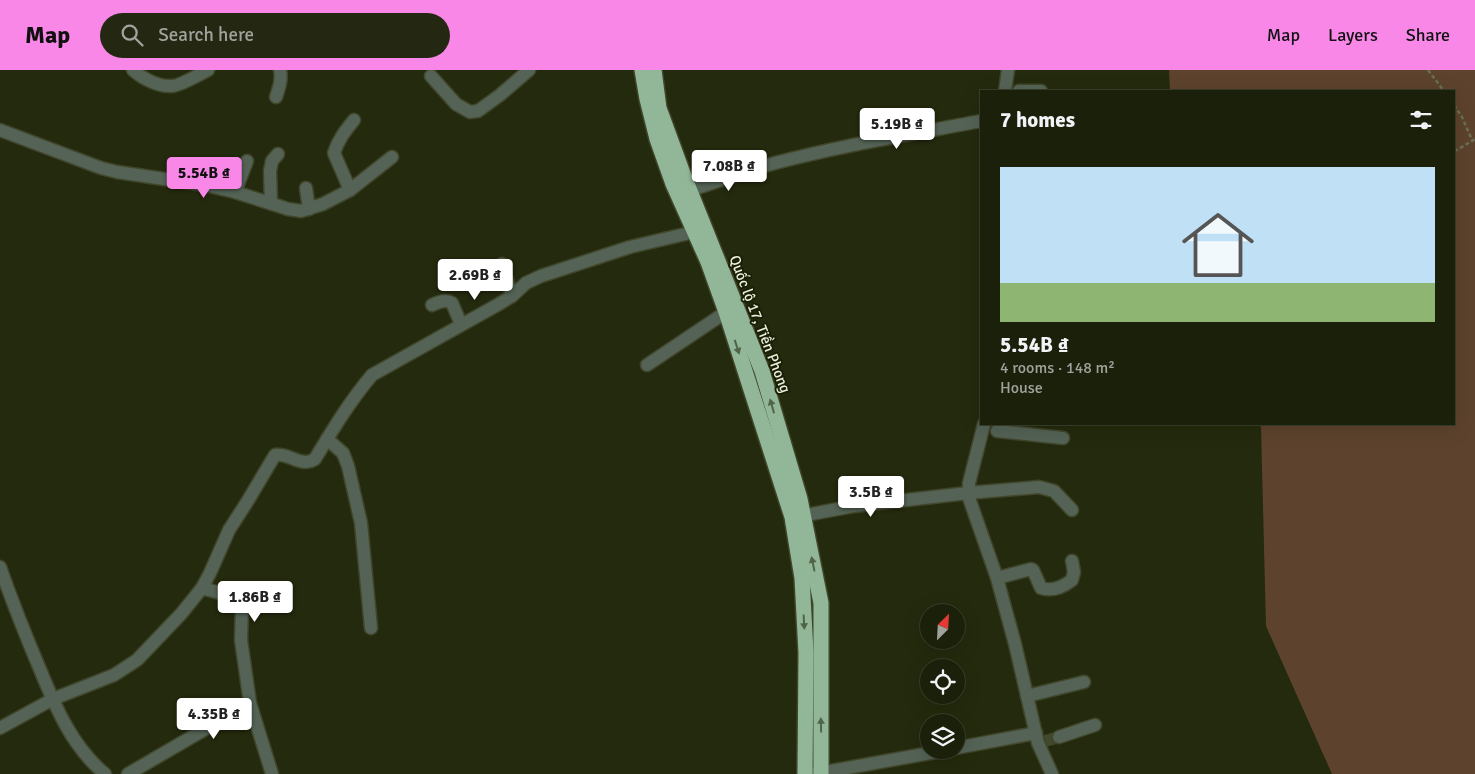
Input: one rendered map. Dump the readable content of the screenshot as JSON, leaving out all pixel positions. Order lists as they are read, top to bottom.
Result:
{
  "streets": {
    "highway": ["Quốc lộ 17, Tiền Phong"]
  },
  "north": "top right",
  "page": {
    "header": "Map",
    "search": "Search here",
    "nav": ["Map", "Layers", "Share"],
    "heading": "7 homes",
    "price": [
      "5.19B ₫",
      "7.08B ₫",
      "5.54B ₫",
      "2.69B ₫",
      "3.5B ₫",
      "1.86B ₫",
      "4.35B ₫"
    ],
    "list": [
      {
        "name": "5.54B ₫",
        "note": "4 rooms · 148 m² · House"
      }
    ]
  }
}
